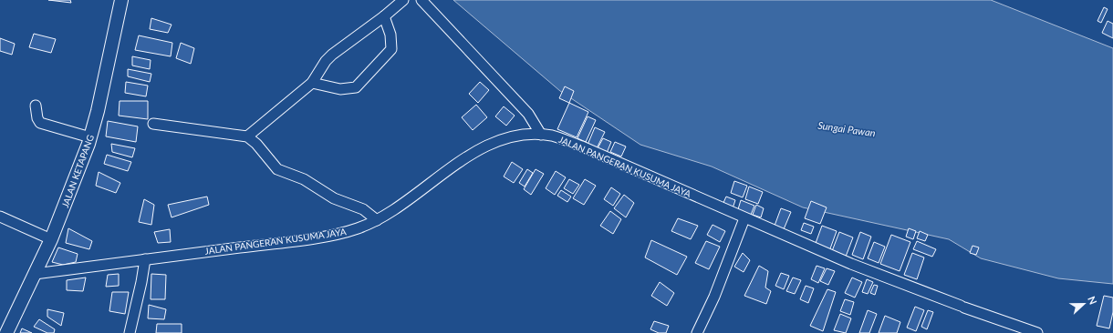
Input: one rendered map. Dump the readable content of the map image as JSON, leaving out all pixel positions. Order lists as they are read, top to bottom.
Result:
{
  "streets": {
    "main road": ["JALAN KETAPANG"],
    "street": ["JALAN PANGERAN KUSUMA JAYA"]
  },
  "crossings": [
    ["JALAN PANGERAN KUSUMA JAYA", "JALAN KETAPANG"]
  ],
  "water": ["Sungai Pawan"],
  "north": "right"
}
